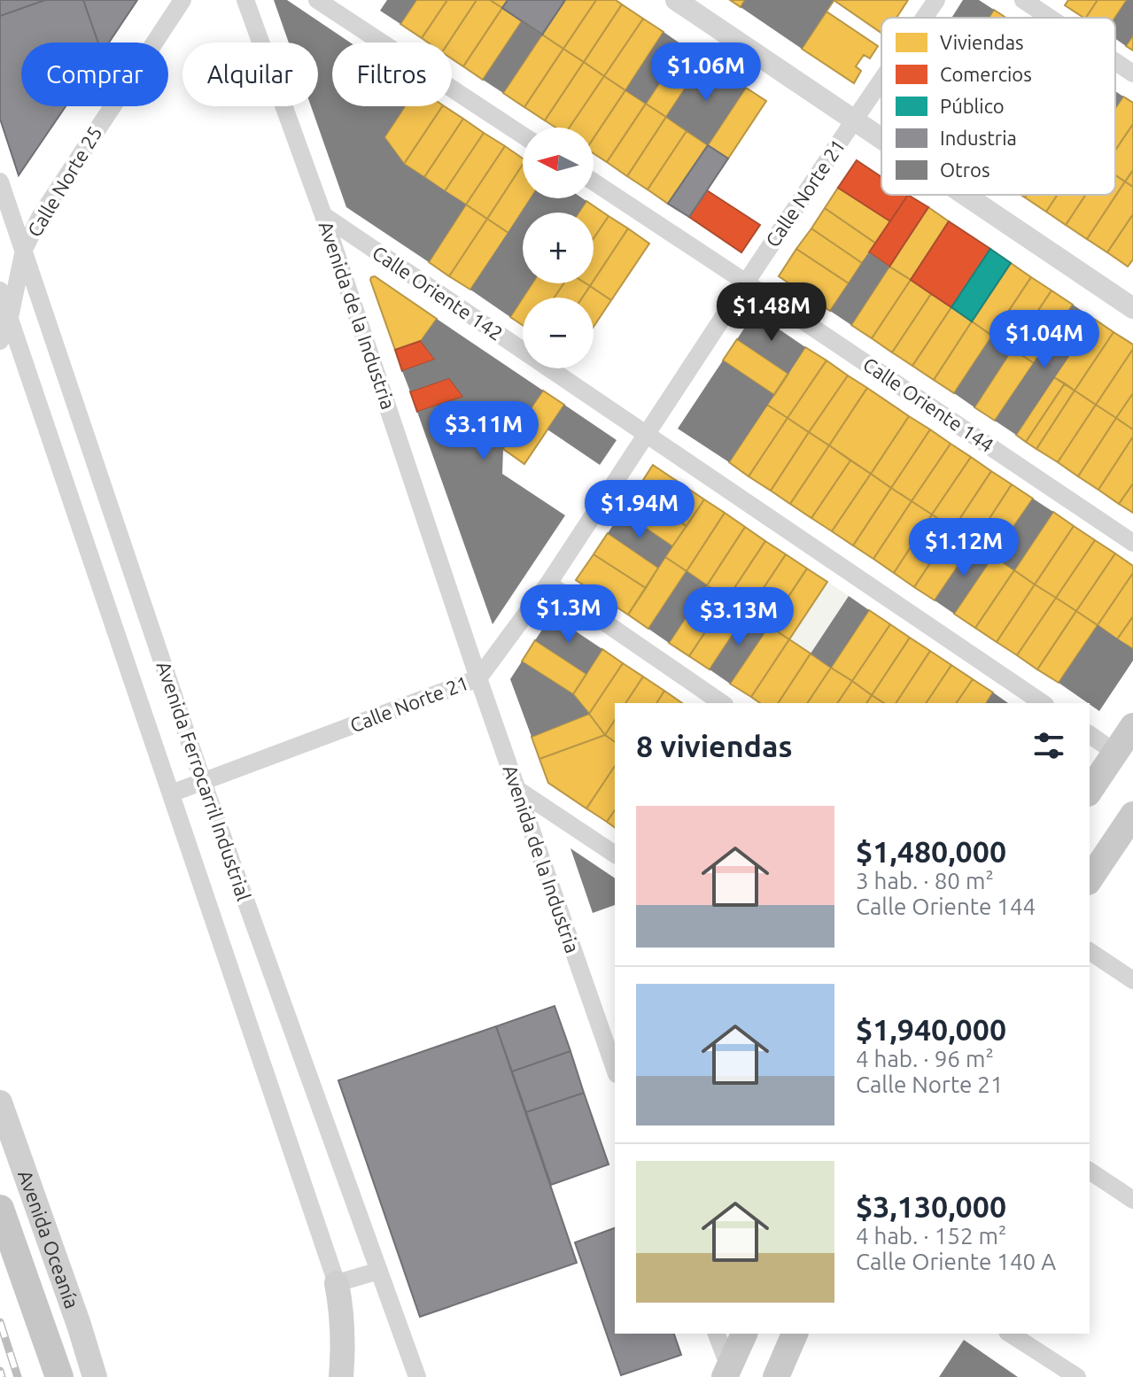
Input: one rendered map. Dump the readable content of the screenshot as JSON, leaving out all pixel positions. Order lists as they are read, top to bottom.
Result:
{
  "streets": {
    "highway": ["Avenida Oceanía"],
    "street": [
      "Calle Norte 25",
      "Calle Norte 21",
      "Calle Oriente 142",
      "Avenida de la Industria",
      "Calle Oriente 144",
      "Avenida Ferrocarril Industrial"
    ]
  },
  "crossings": [
    ["Calle Norte 25", "Avenida Ferrocarril Industrial"],
    ["Calle Norte 21", "Calle Oriente 142"],
    ["Calle Norte 21", "Avenida de la Industria"],
    ["Calle Norte 21", "Calle Oriente 144"],
    ["Calle Norte 21", "Avenida Ferrocarril Industrial"],
    ["Calle Oriente 142", "Avenida de la Industria"]
  ],
  "legend": [
    "Viviendas",
    "Comercios",
    "Público",
    "Industria",
    "Otros"
  ],
  "north": "left",
  "page": {
    "price": [
      "$1.06M",
      "$1.48M",
      "$1.04M",
      "$3.11M",
      "$1.94M",
      "$1.12M",
      "$1.3M",
      "$3.13M"
    ],
    "chip": ["Comprar", "Alquilar", "Filtros"],
    "map_buttons": ["+", "−"],
    "heading": "8 viviendas",
    "list": [
      {
        "name": "$1,480,000",
        "note": "3 hab. · 80 m² · Calle Oriente 144"
      },
      {
        "name": "$1,940,000",
        "note": "4 hab. · 96 m² · Calle Norte 21"
      },
      {
        "name": "$3,130,000",
        "note": "4 hab. · 152 m² · Calle Oriente 140 A"
      }
    ]
  }
}
